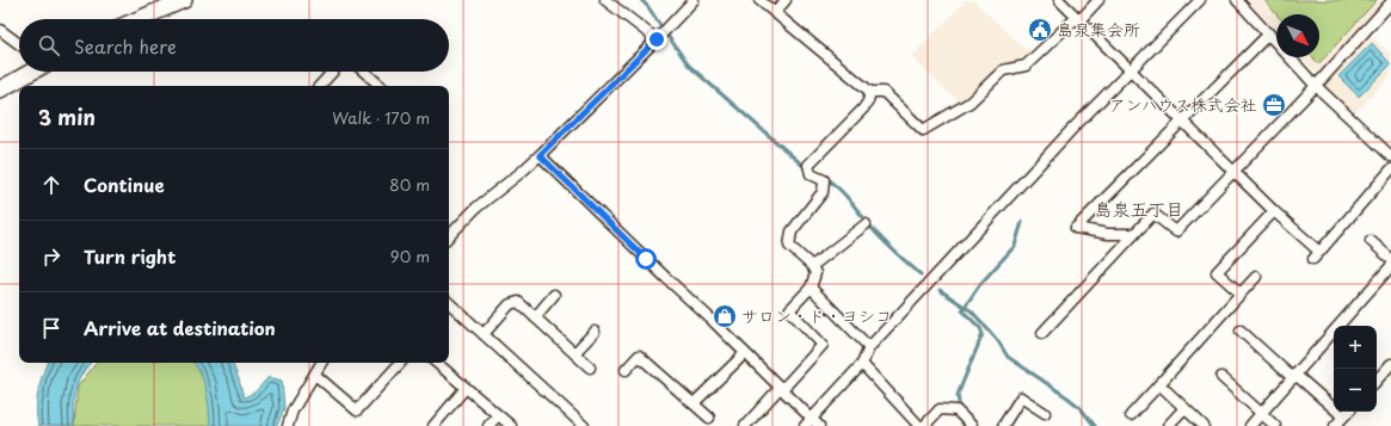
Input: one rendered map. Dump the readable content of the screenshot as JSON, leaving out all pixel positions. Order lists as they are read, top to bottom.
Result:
{
  "districts": ["島泉五丁目"],
  "places": {
    "public building": ["島泉集会所"],
    "office": ["アンハウス株式会社"],
    "shop": ["サロン・ド・ヨシコ"]
  },
  "north": "bottom right",
  "page": {
    "search": "Search here",
    "heading": ["3 min", "Walk · 170 m"],
    "list": [
      ["Continue", "80 m"],
      ["Turn right", "90 m"],
      "Arrive at destination"
    ],
    "map_buttons": ["+", "−"]
  }
}
